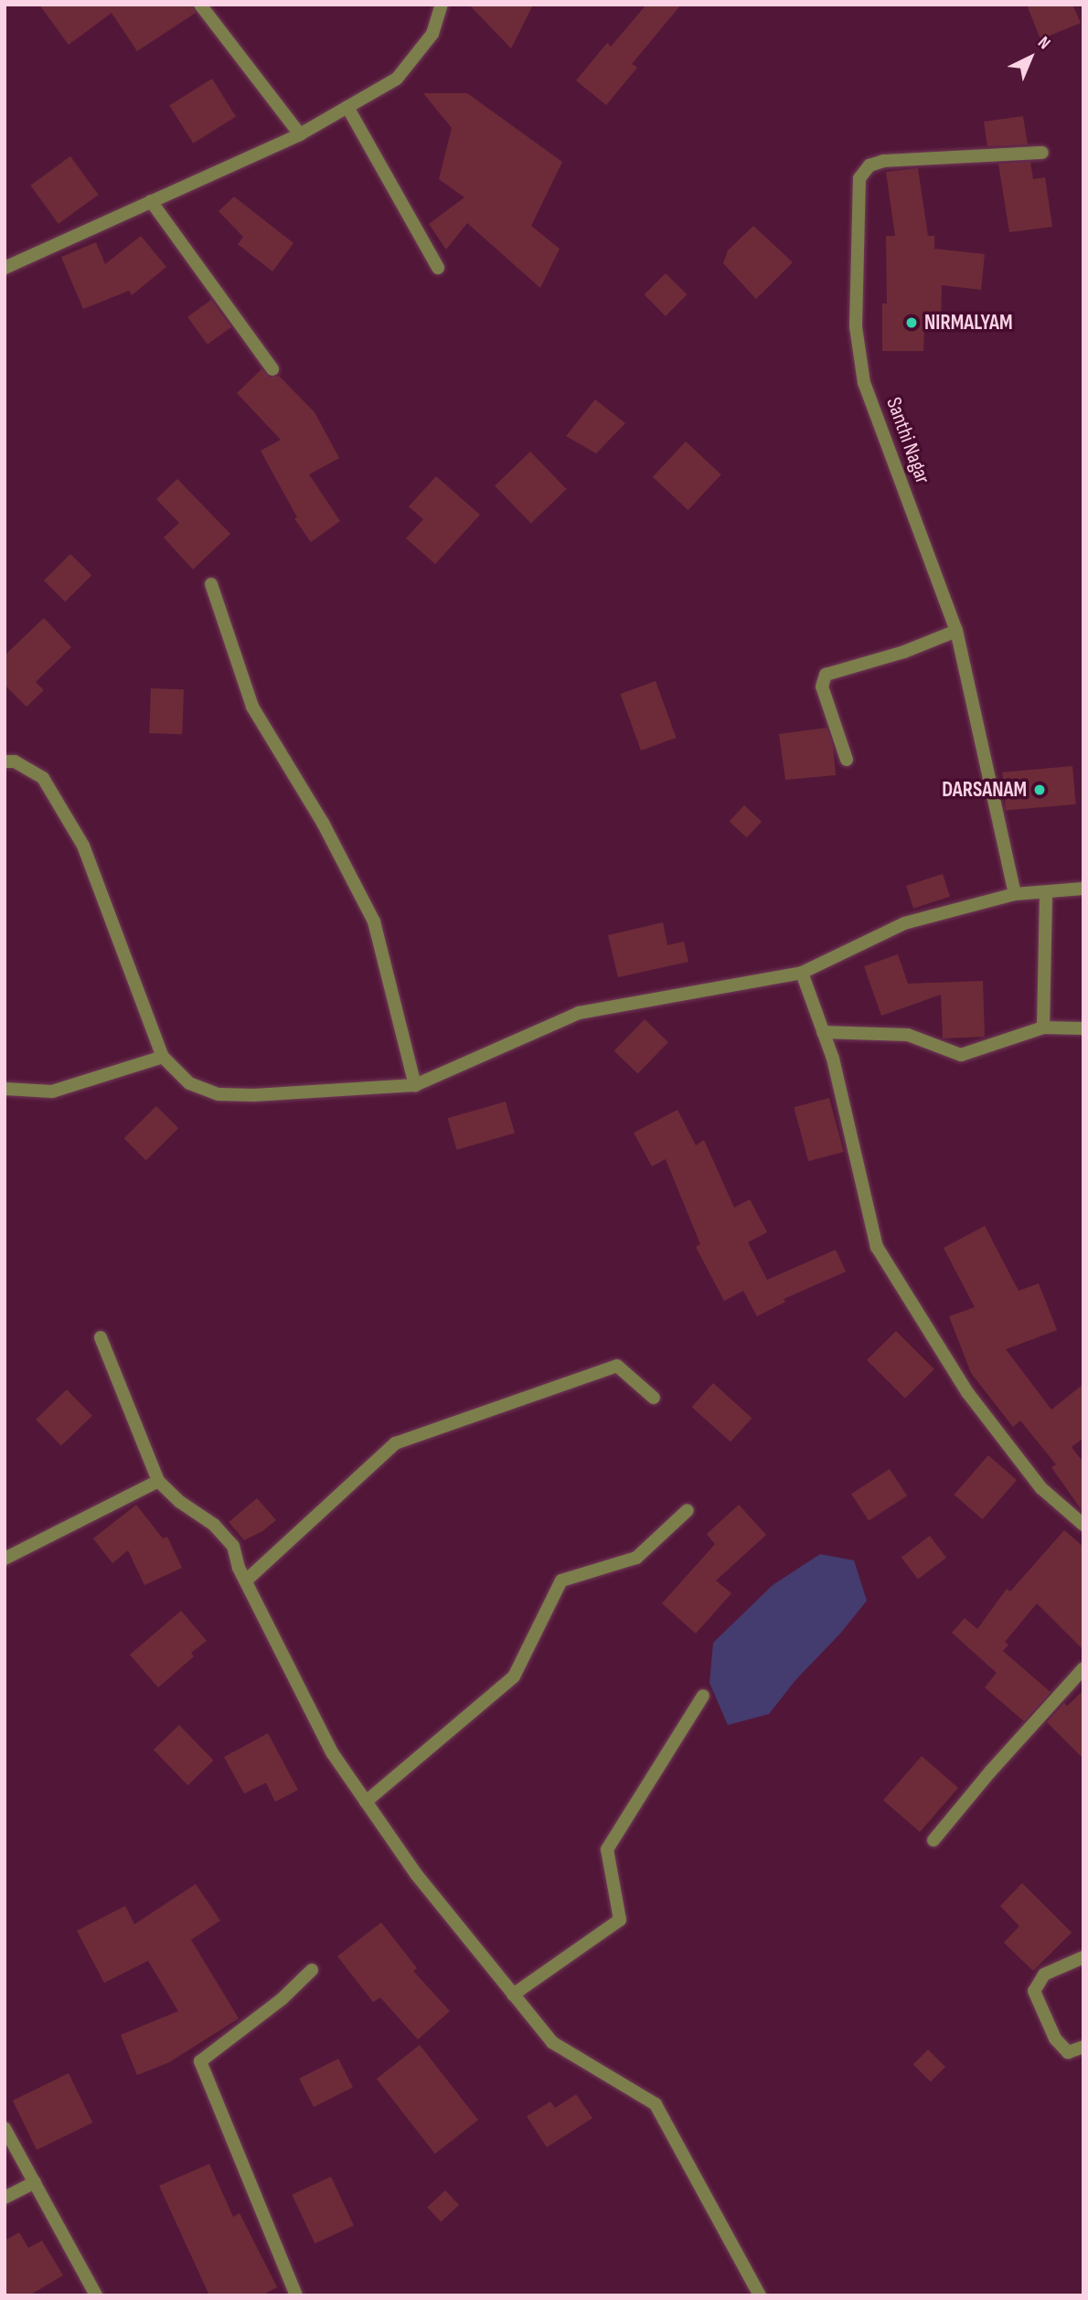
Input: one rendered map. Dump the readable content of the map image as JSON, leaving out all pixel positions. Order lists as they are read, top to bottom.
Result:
{
  "streets": {
    "street": ["Santhi Nagar"]
  },
  "places": ["NIRMALYAM", "DARSANAM"],
  "north": "top right"
}
